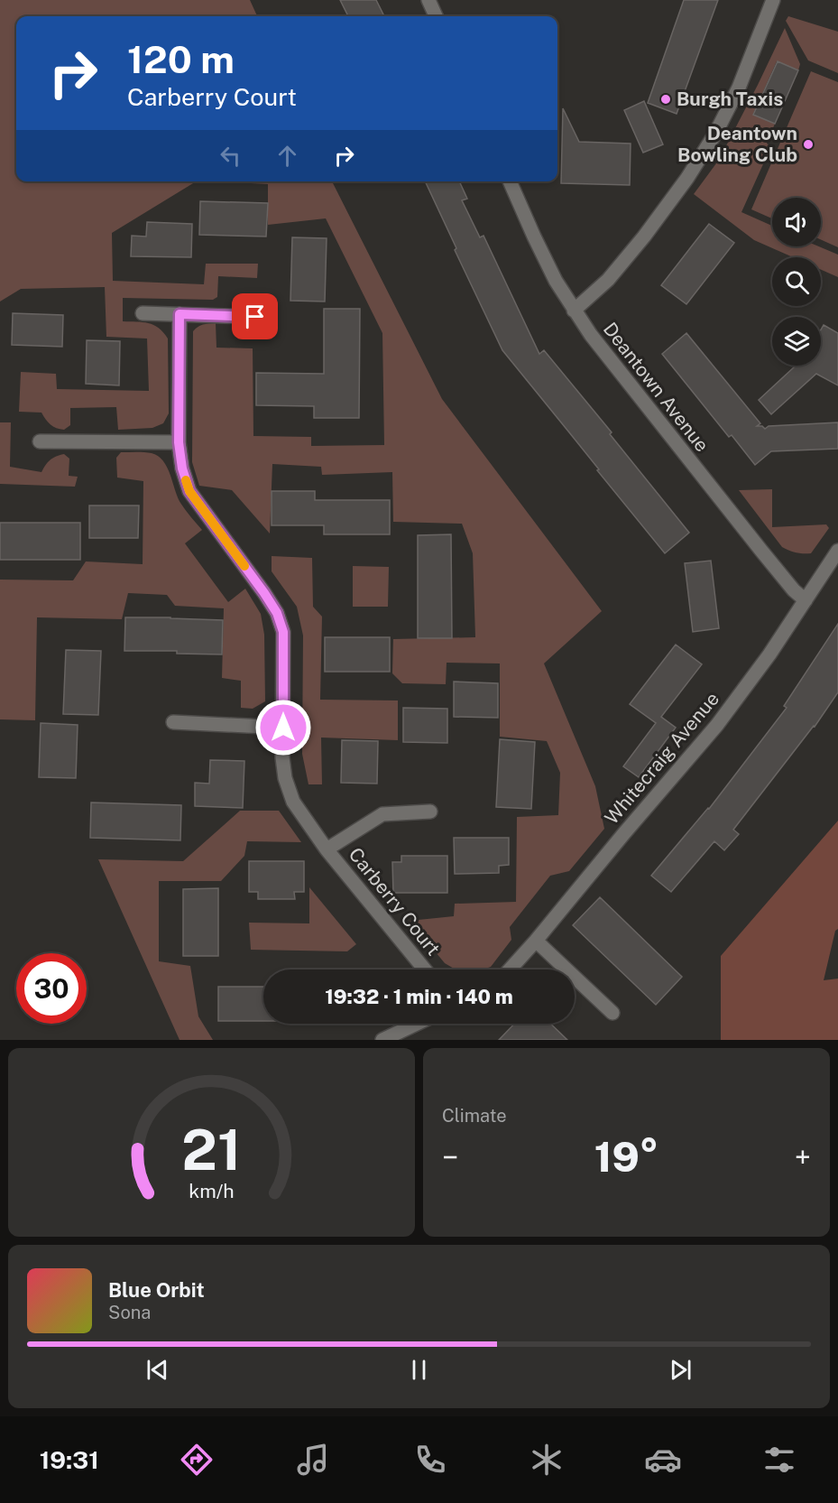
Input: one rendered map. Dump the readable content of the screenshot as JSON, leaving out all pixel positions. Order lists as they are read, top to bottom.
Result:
{
  "streets": {
    "street": ["Deantown Avenue", "Whitecraig Avenue", "Carberry Court"]
  },
  "crossings": [
    ["Deantown Avenue", "Whitecraig Avenue"]
  ],
  "places": ["Burgh Taxis", "Deantown Bowling Club"],
  "page": {
    "turn": ["120 m", "Carberry Court"],
    "limit": "30",
    "trip": "19:32 · 1 min · 140 m",
    "tile": "Climate",
    "heat": ["−", "19°", "+"],
    "song": ["Blue Orbit", "Sona"],
    "tabs": "19:31",
    "gauge": ["21", "km/h"]
  }
}
